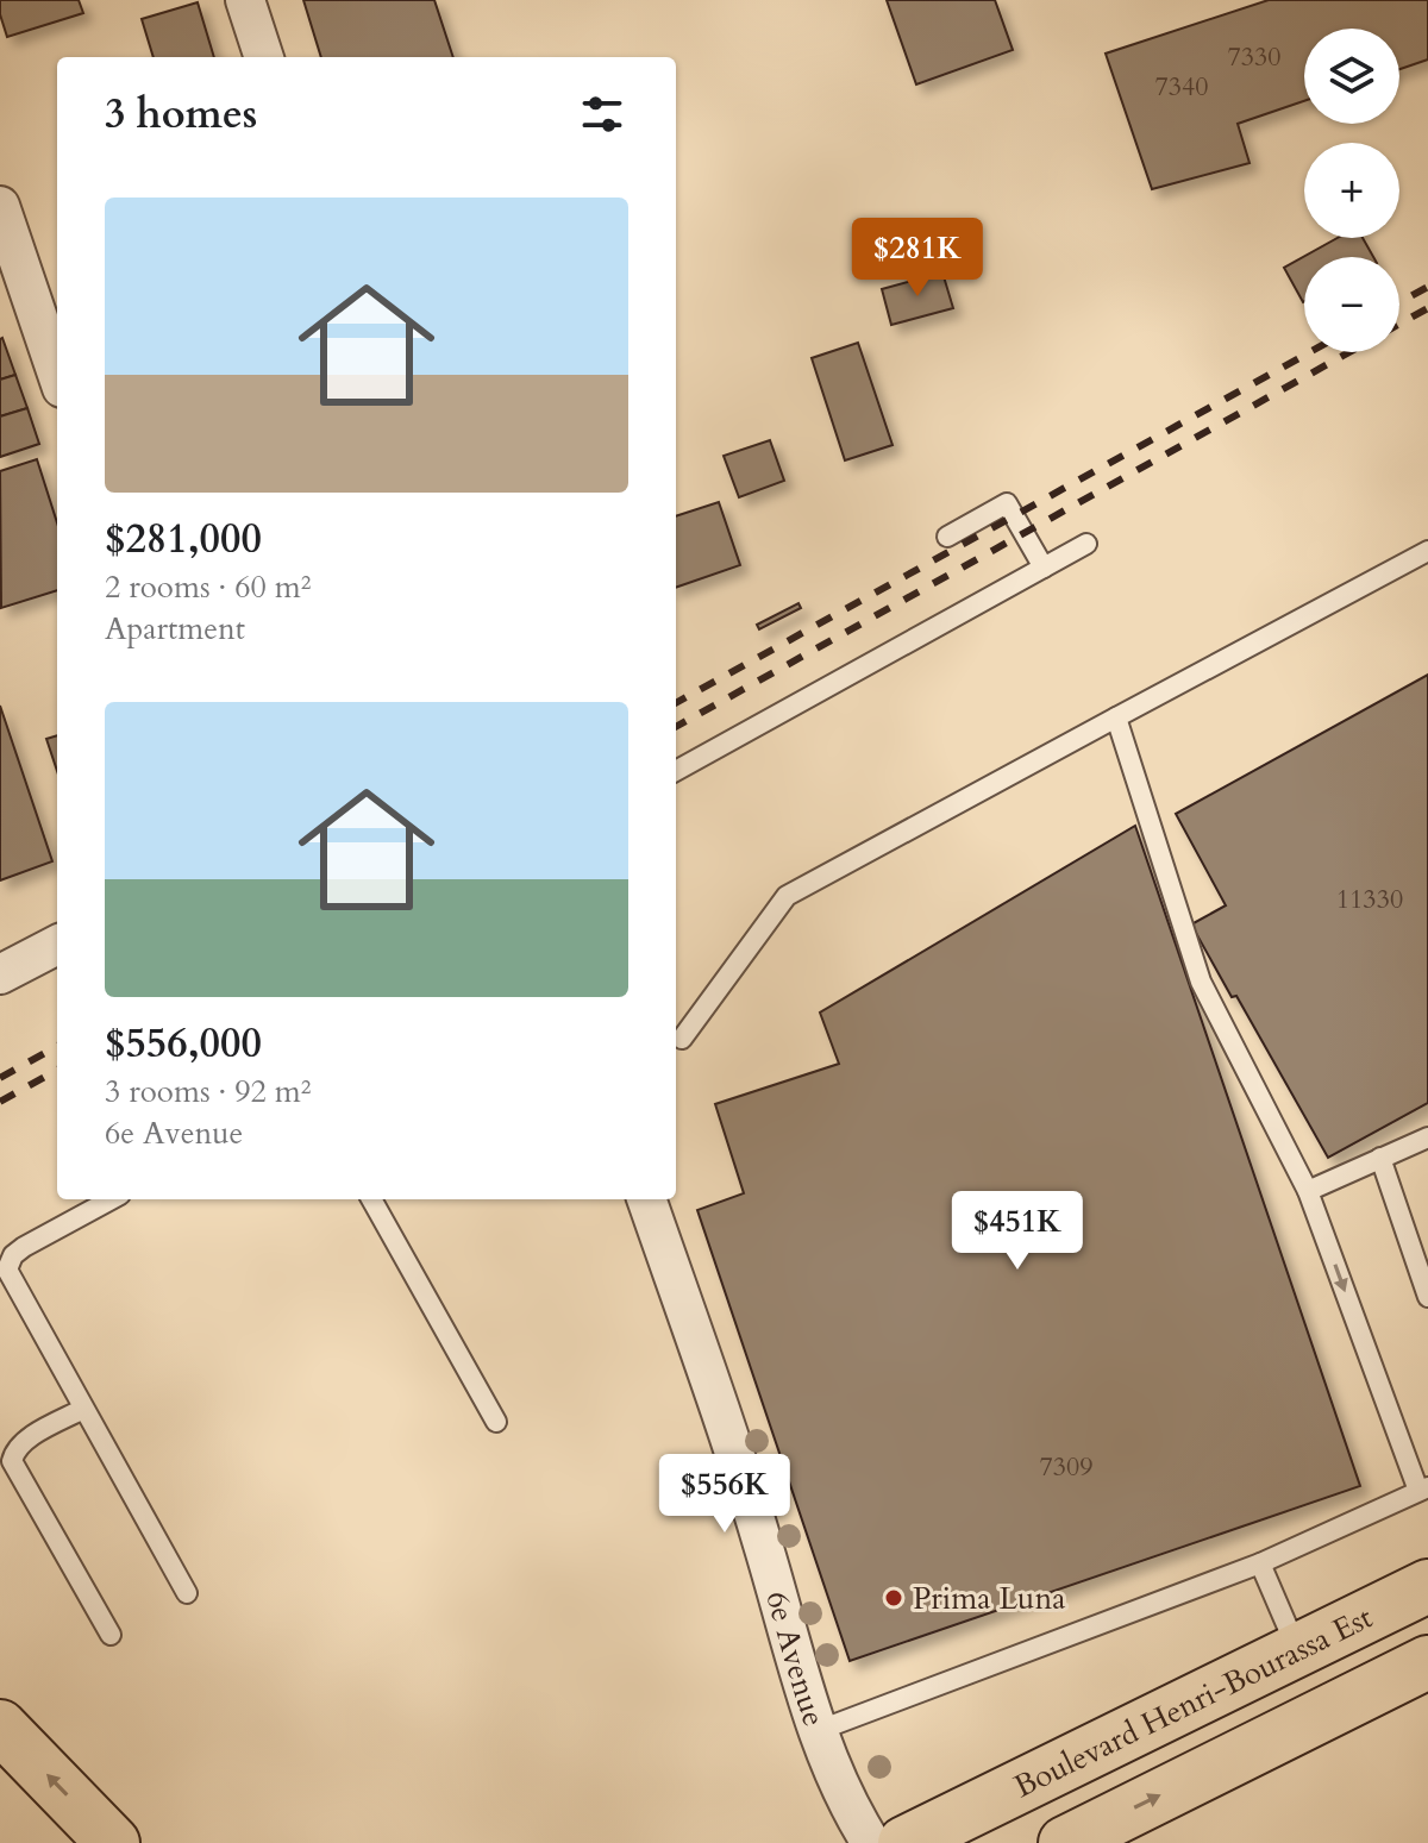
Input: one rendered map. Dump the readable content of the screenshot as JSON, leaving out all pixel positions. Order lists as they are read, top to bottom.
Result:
{
  "streets": {
    "main road": ["Boulevard Henri-Bourassa Est"],
    "street": ["6e Avenue"]
  },
  "places": ["Prima Luna"],
  "house_numbers": [
    "7330",
    "7340",
    "11330",
    "7309"
  ],
  "page": {
    "map_buttons": ["+", "−"],
    "heading": "3 homes",
    "list": [
      {
        "name": "$281,000",
        "note": "2 rooms · 60 m² · Apartment"
      },
      {
        "name": "$556,000",
        "note": "3 rooms · 92 m² · 6e Avenue"
      }
    ],
    "price": ["$281K", "$451K", "$556K"]
  }
}
